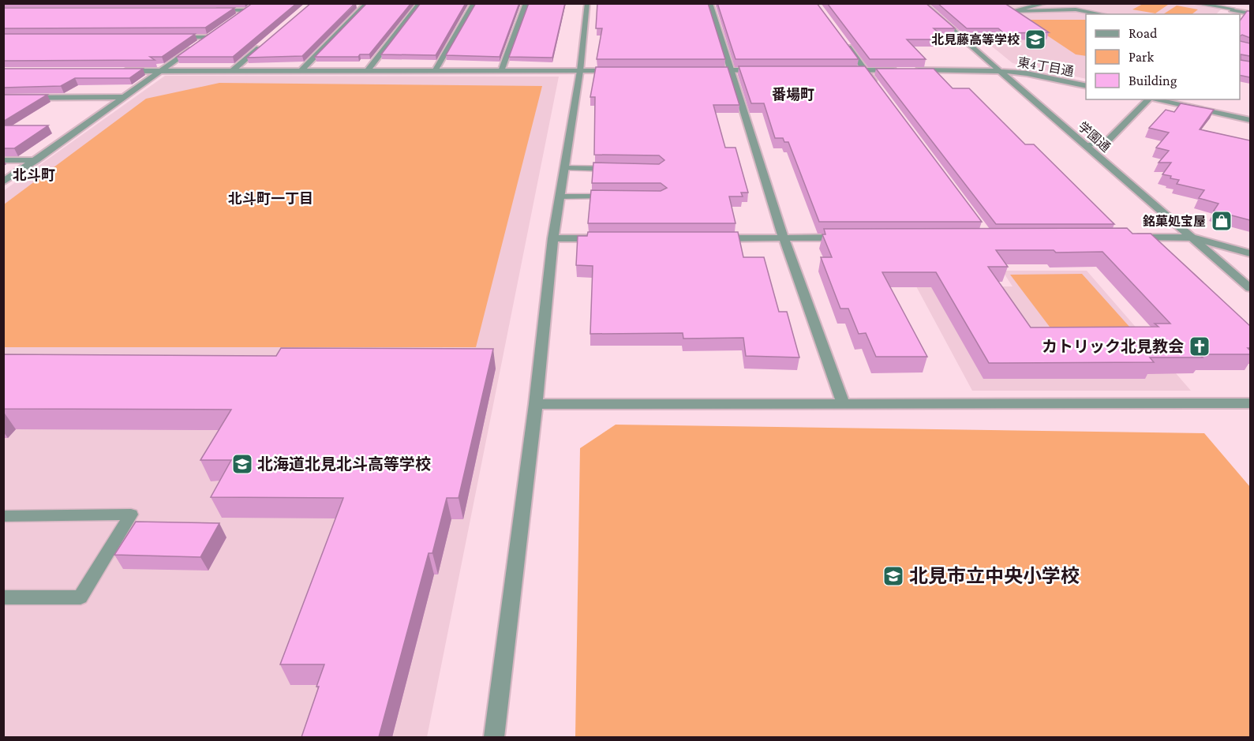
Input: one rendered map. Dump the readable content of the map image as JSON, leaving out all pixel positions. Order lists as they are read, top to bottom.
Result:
{
  "streets": {
    "street": ["東4丁目通", "学園通"]
  },
  "crossings": [
    ["東4丁目通", "学園通"]
  ],
  "districts": ["番場町", "北斗町", "北斗町一丁目"],
  "places": {
    "school or university": ["北見藤高等学校", "北海道北見北斗高等学校", "北見市立中央小学校"],
    "shop": ["銘菓処宝屋"],
    "church": ["カトリック北見教会"]
  },
  "legend": ["Road", "Park", "Building"]
}
